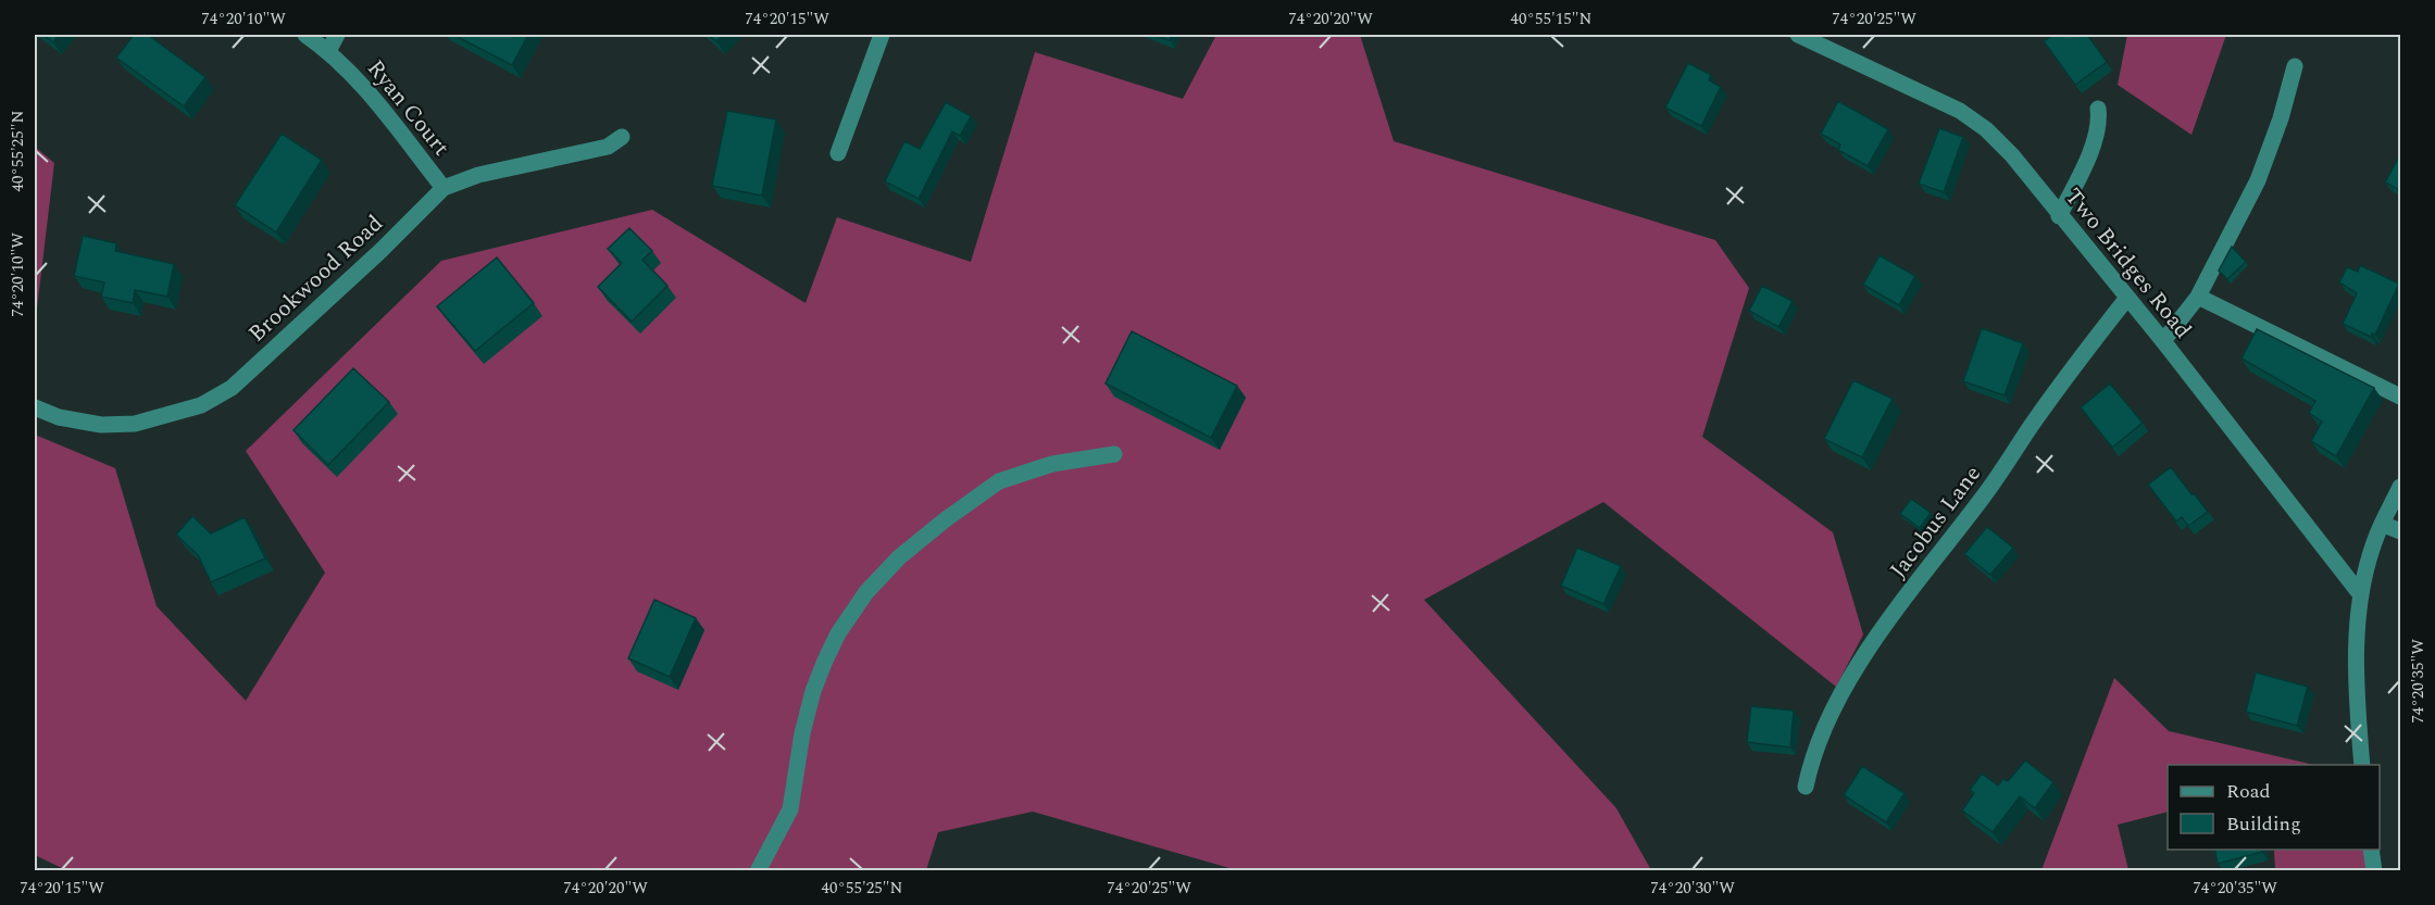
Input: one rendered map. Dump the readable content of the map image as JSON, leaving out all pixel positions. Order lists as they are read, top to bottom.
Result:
{
  "streets": {
    "street": [
      "Ryan Court",
      "Two Bridges Road",
      "Brookwood Road",
      "Jacobus Lane"
    ]
  },
  "crossings": [
    ["Ryan Court", "Brookwood Road"],
    ["Two Bridges Road", "Jacobus Lane"]
  ],
  "legend": ["Road", "Building"],
  "coordinates": [
    "74°20'10\"W",
    "74°20'15\"W",
    "74°20'20\"W",
    "40°55'15\"N",
    "74°20'25\"W",
    "40°55'25\"N",
    "74°20'35\"W",
    "74°20'30\"W"
  ]
}
